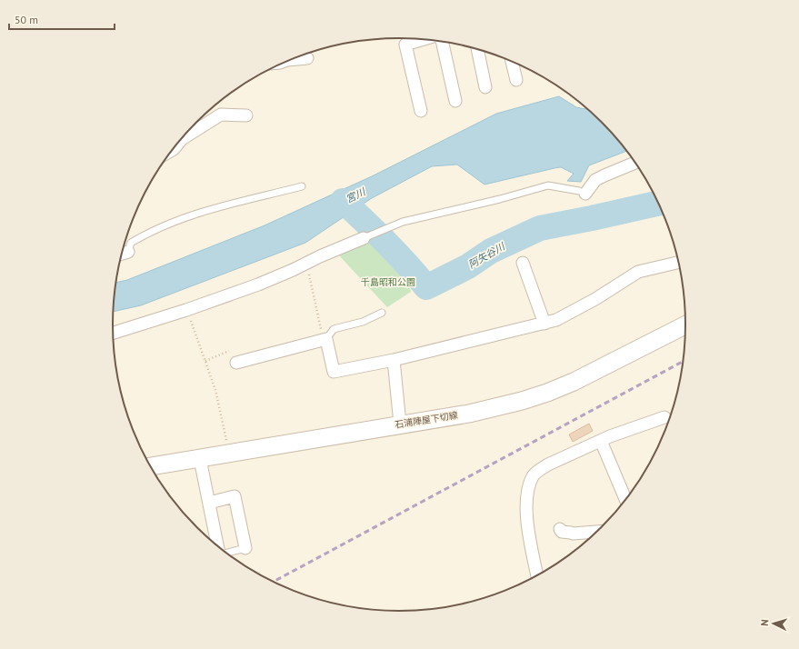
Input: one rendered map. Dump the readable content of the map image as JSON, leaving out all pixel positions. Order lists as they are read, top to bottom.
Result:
{
  "streets": {
    "main road": ["石浦陣屋下切線"]
  },
  "water": ["宮川", "阿矢谷川"],
  "parks": ["千島昭和公園"],
  "scale_bar": "50 m",
  "north": "left"
}
